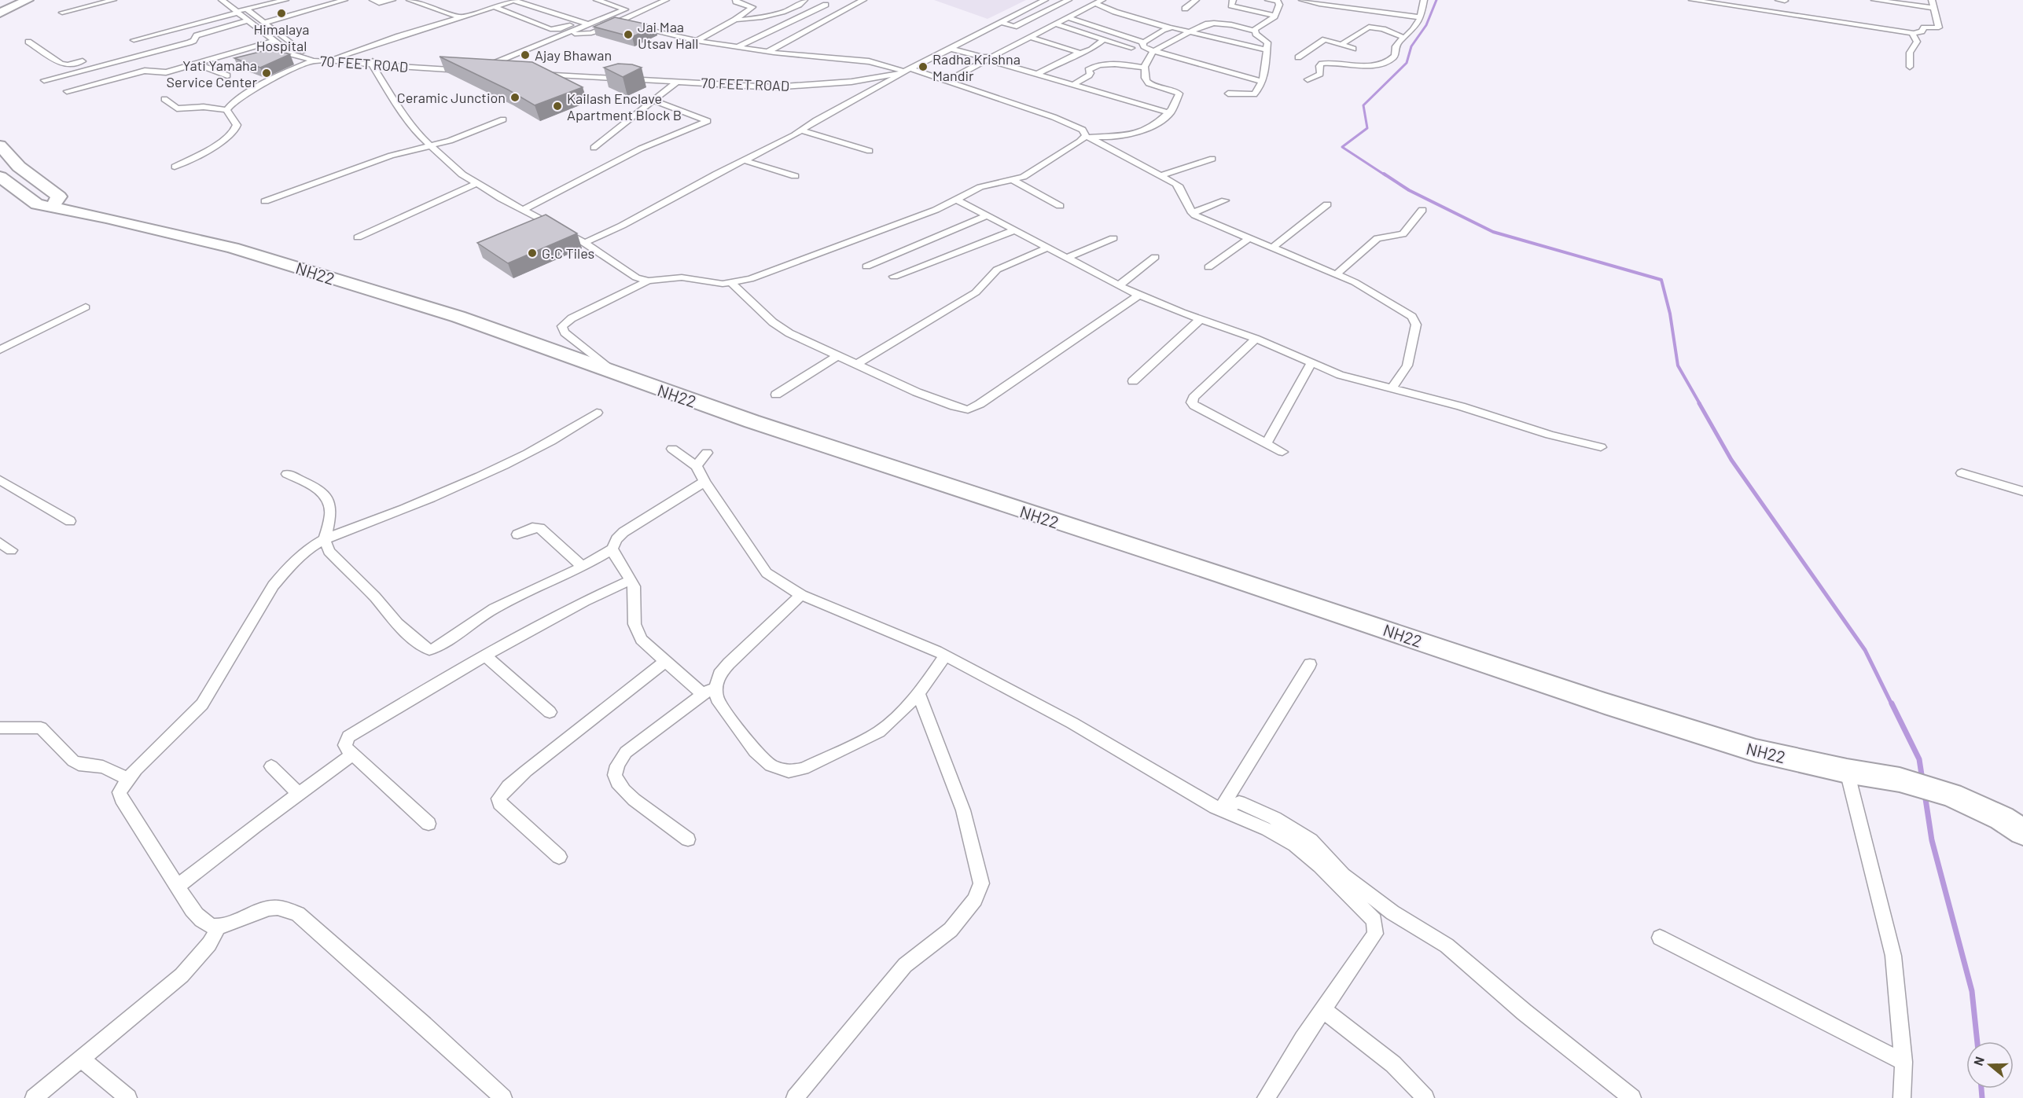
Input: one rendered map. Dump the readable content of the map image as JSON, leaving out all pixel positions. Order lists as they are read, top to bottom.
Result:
{
  "streets": {
    "highway": ["NH22"],
    "street": ["70 FEET ROAD"]
  },
  "places": [
    "Himalaya Hospital",
    "Jai Maa Utsav Hall",
    "Ajay Bhawan",
    "Radha Krishna Mandir",
    "Yati Yamaha Service Center",
    "Ceramic Junction",
    "Kailash Enclave Apartment Block B",
    "G.C Tiles"
  ],
  "north": "left"
}
